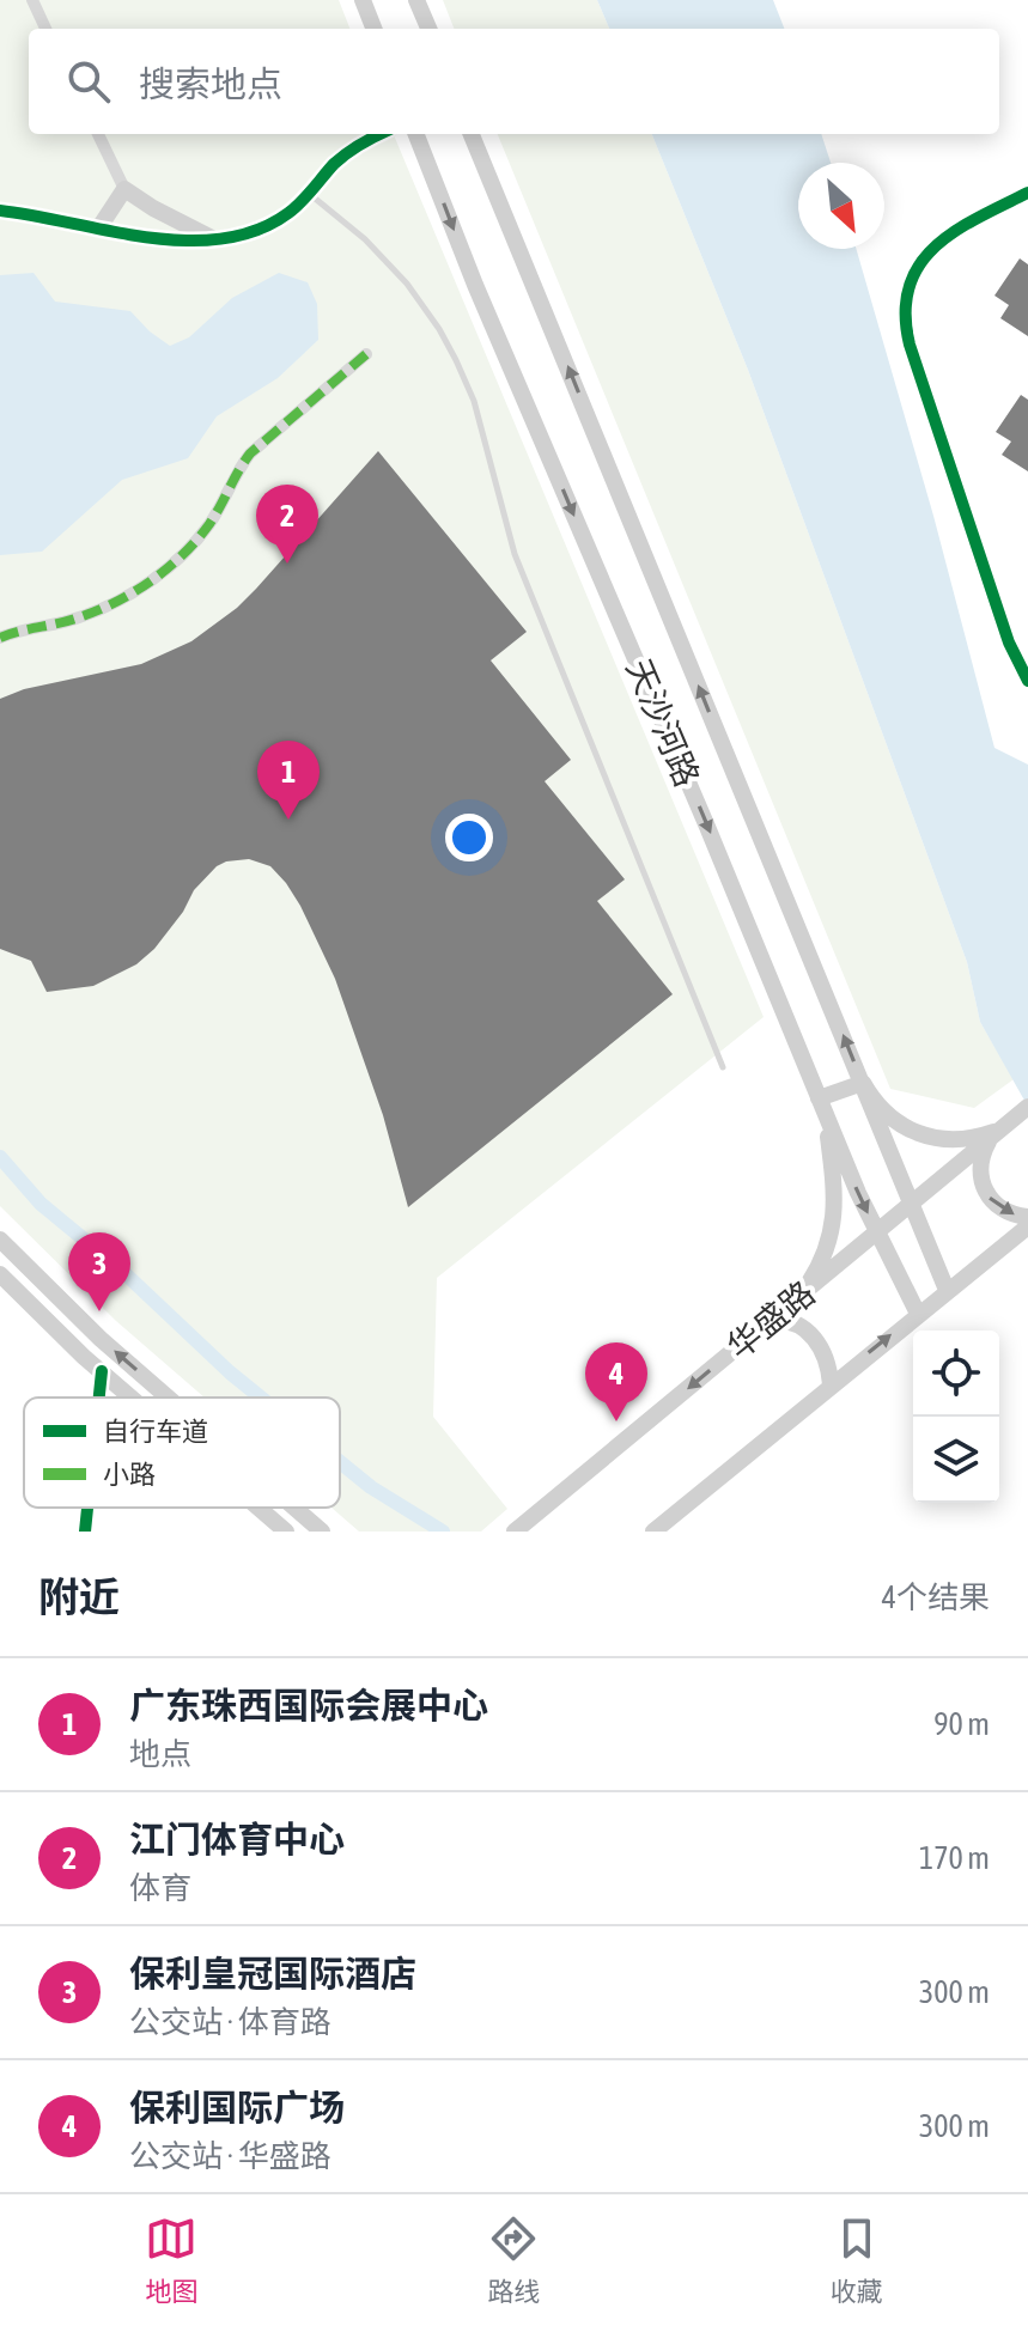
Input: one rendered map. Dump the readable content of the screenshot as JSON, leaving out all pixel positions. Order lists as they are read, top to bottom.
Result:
{
  "streets": {
    "main road": ["天沙河路", "华盛路"]
  },
  "crossings": [
    ["天沙河路", "华盛路"]
  ],
  "legend": ["自行车道", "小路"],
  "north": "bottom right",
  "page": {
    "search": "搜索地点",
    "pins": [
      "2",
      "1",
      "3",
      "4"
    ],
    "heading": ["附近", "4个结果"],
    "list": [
      {
        "mark": "1",
        "name": "广东珠西国际会展中心",
        "note": "地点",
        "value": "90 m"
      },
      {
        "mark": "2",
        "name": "江门体育中心",
        "note": "体育",
        "value": "170 m"
      },
      {
        "mark": "3",
        "name": "保利皇冠国际酒店",
        "note": "公交站 · 体育路",
        "value": "300 m"
      },
      {
        "mark": "4",
        "name": "保利国际广场",
        "note": "公交站 · 华盛路",
        "value": "300 m"
      }
    ],
    "nav": ["地图", "路线", "收藏"]
  }
}
